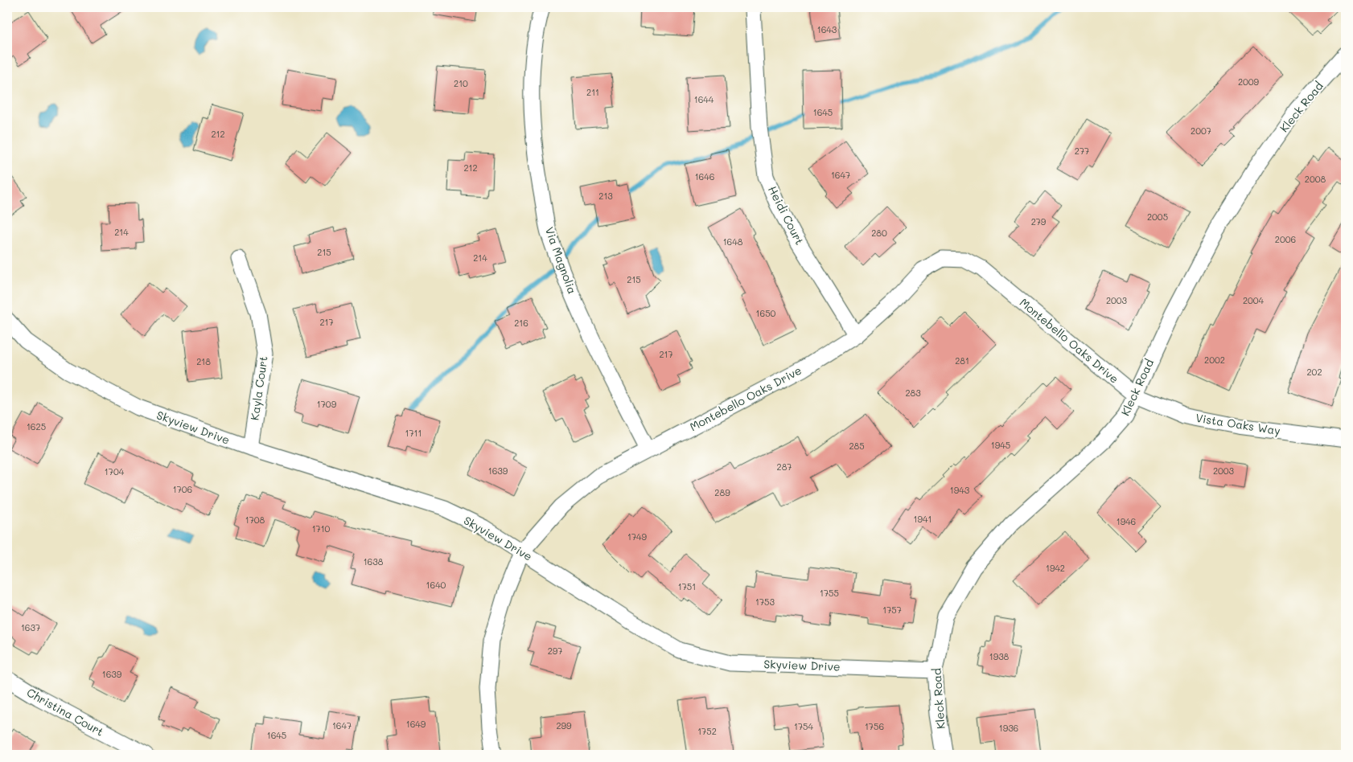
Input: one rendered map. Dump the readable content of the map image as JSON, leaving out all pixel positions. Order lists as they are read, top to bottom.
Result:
{
  "streets": {
    "street": [
      "Kleck Road",
      "Heidi Court",
      "Via Magnolia",
      "Montebello Oaks Drive",
      "Kayla Court",
      "Vista Oaks Way",
      "Skyview Drive",
      "Christina Court"
    ]
  },
  "crossings": [
    ["Kleck Road", "Montebello Oaks Drive"],
    ["Kleck Road", "Vista Oaks Way"],
    ["Kleck Road", "Skyview Drive"],
    ["Heidi Court", "Montebello Oaks Drive"],
    ["Via Magnolia", "Montebello Oaks Drive"],
    ["Montebello Oaks Drive", "Vista Oaks Way"],
    ["Montebello Oaks Drive", "Skyview Drive"],
    ["Kayla Court", "Skyview Drive"]
  ],
  "house_numbers": [
    "1643",
    "2009",
    "210",
    "211",
    "1644",
    "1645",
    "2007",
    "212",
    "277",
    "212",
    "1647",
    "1646",
    "2008",
    "213",
    "2005",
    "279",
    "214",
    "280",
    "2006",
    "1648",
    "215",
    "214",
    "215",
    "2003",
    "2004",
    "1650",
    "217",
    "216",
    "217",
    "2002",
    "281",
    "218",
    "202",
    "283",
    "1709",
    "1625",
    "1711",
    "1945",
    "285",
    "287",
    "1639",
    "2003",
    "1704",
    "1706",
    "1943",
    "289",
    "1941",
    "1708",
    "1946",
    "1710",
    "1749",
    "1638",
    "1942",
    "1640",
    "1751",
    "1755",
    "1753",
    "1757",
    "1637",
    "297",
    "1938",
    "1639",
    "1649",
    "1647",
    "299",
    "1754",
    "1756",
    "1936",
    "1752",
    "1645"
  ]
}
